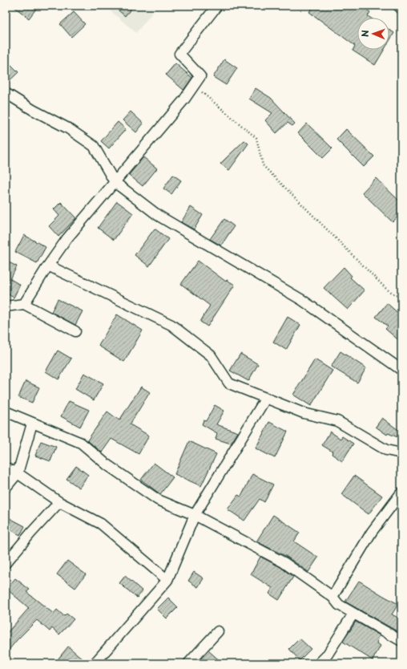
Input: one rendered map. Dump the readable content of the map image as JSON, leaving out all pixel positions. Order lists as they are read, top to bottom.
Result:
{
  "north": "left"
}
